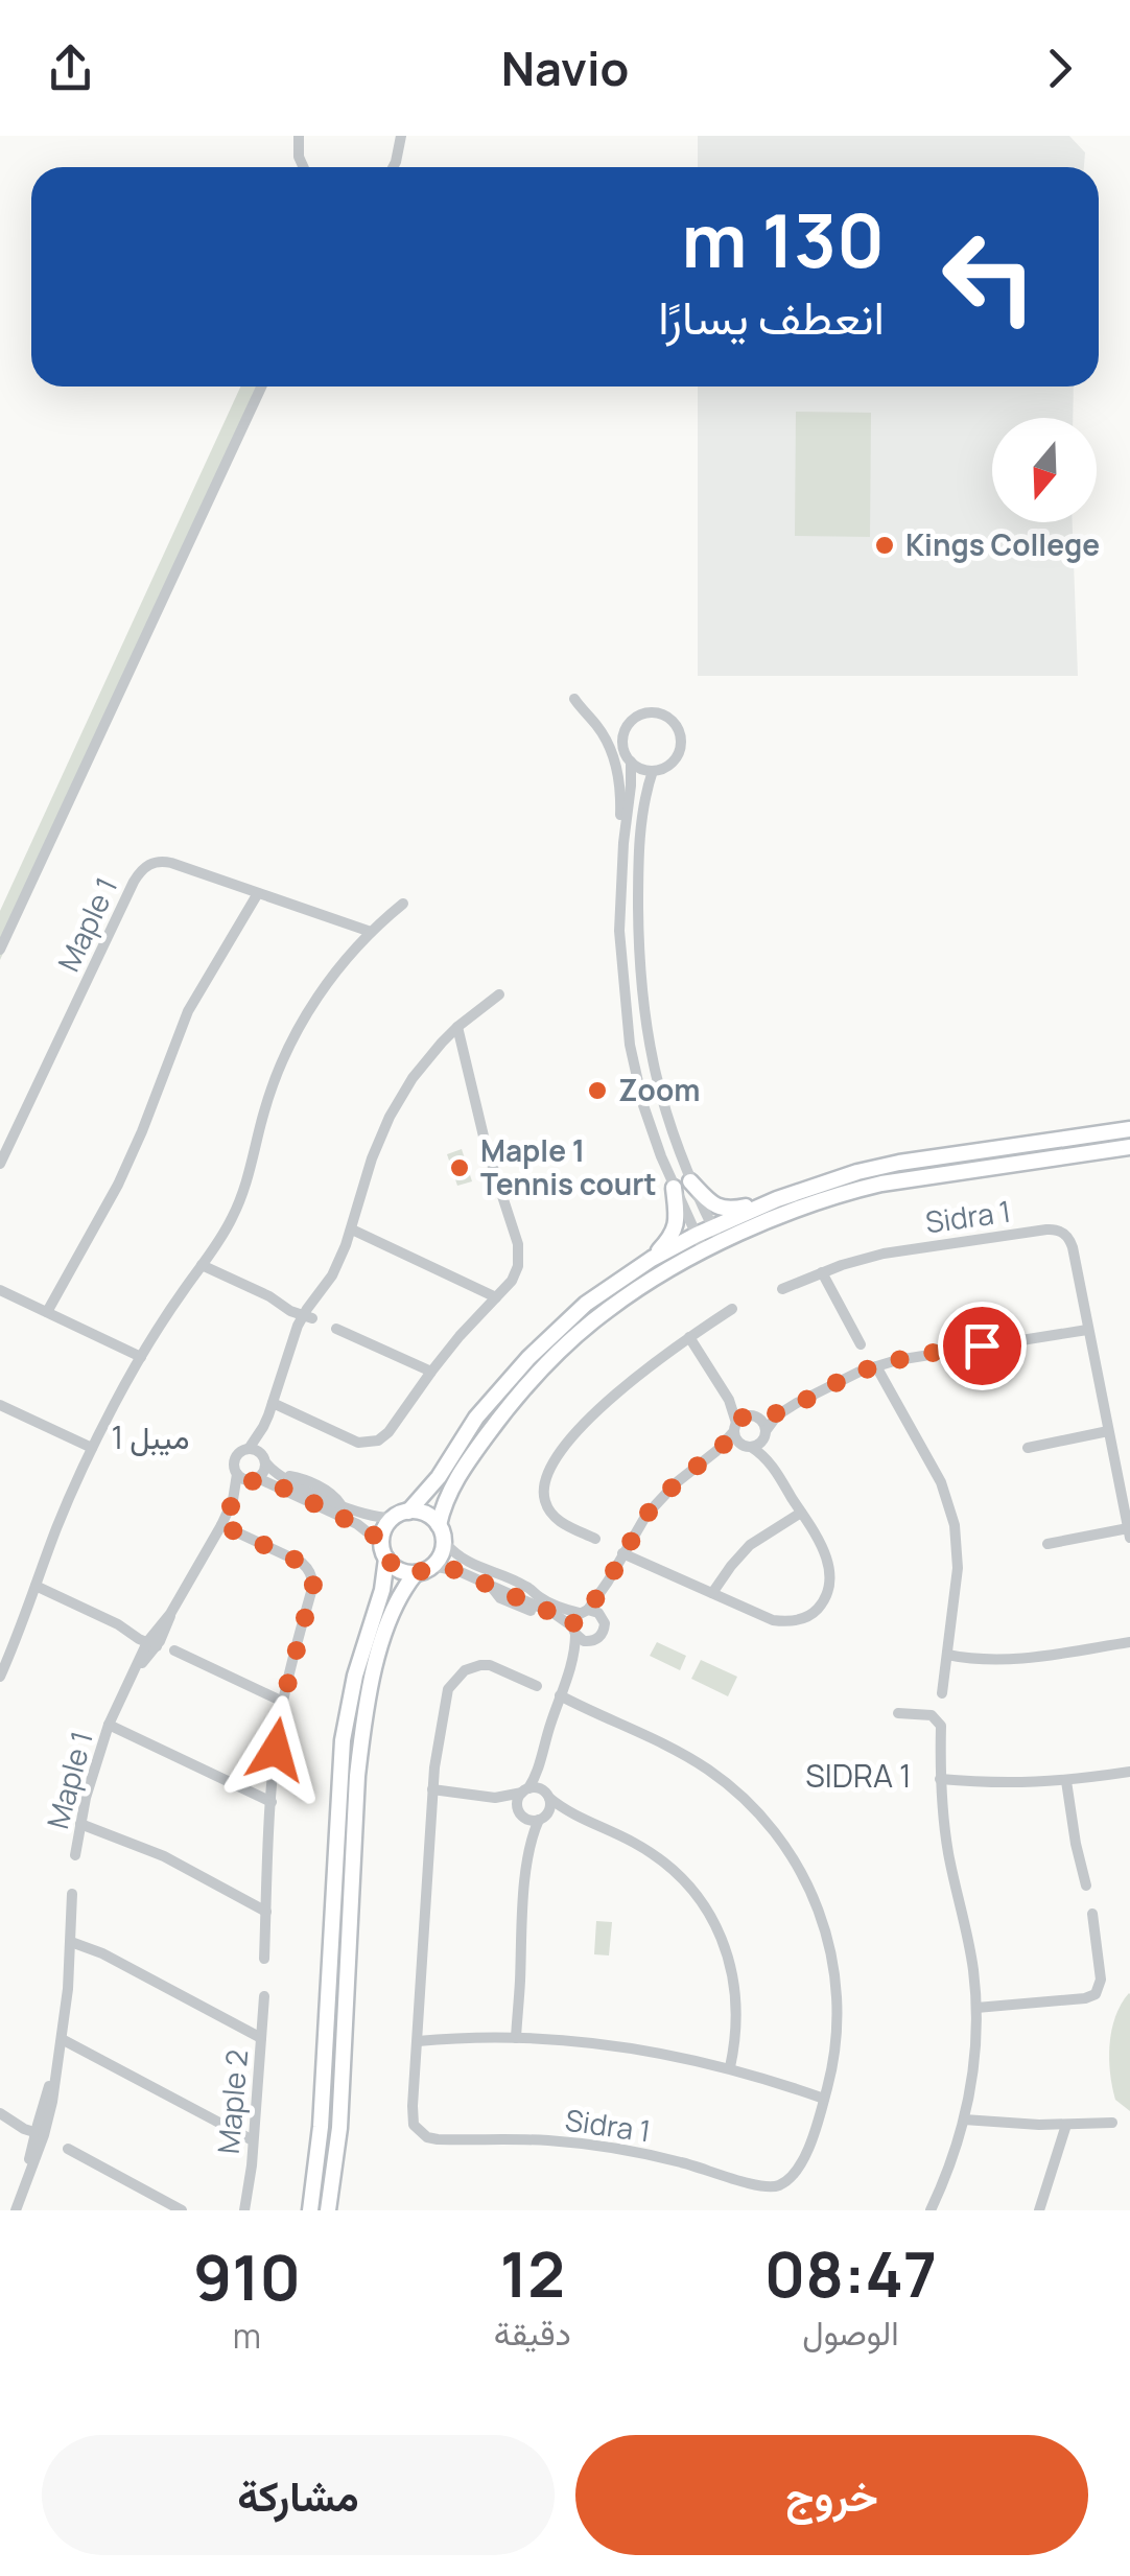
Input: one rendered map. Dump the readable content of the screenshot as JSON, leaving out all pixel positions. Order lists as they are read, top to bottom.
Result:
{
  "streets": {
    "street": ["Maple 1", "Sidra 1", "Maple 2"]
  },
  "districts": ["ميبل 1", "SIDRA 1"],
  "places": ["Kings College", "Zoom", "Maple 1 Tennis court"],
  "north": "bottom",
  "page": {
    "header": "Navio",
    "turn": ["130 m", "انعطف يسارًا"],
    "eta": [
      "08:47",
      "الوصول",
      "12",
      "دقيقة",
      "910",
      "m"
    ],
    "buttons": ["خروج", "مشاركة"]
  }
}
